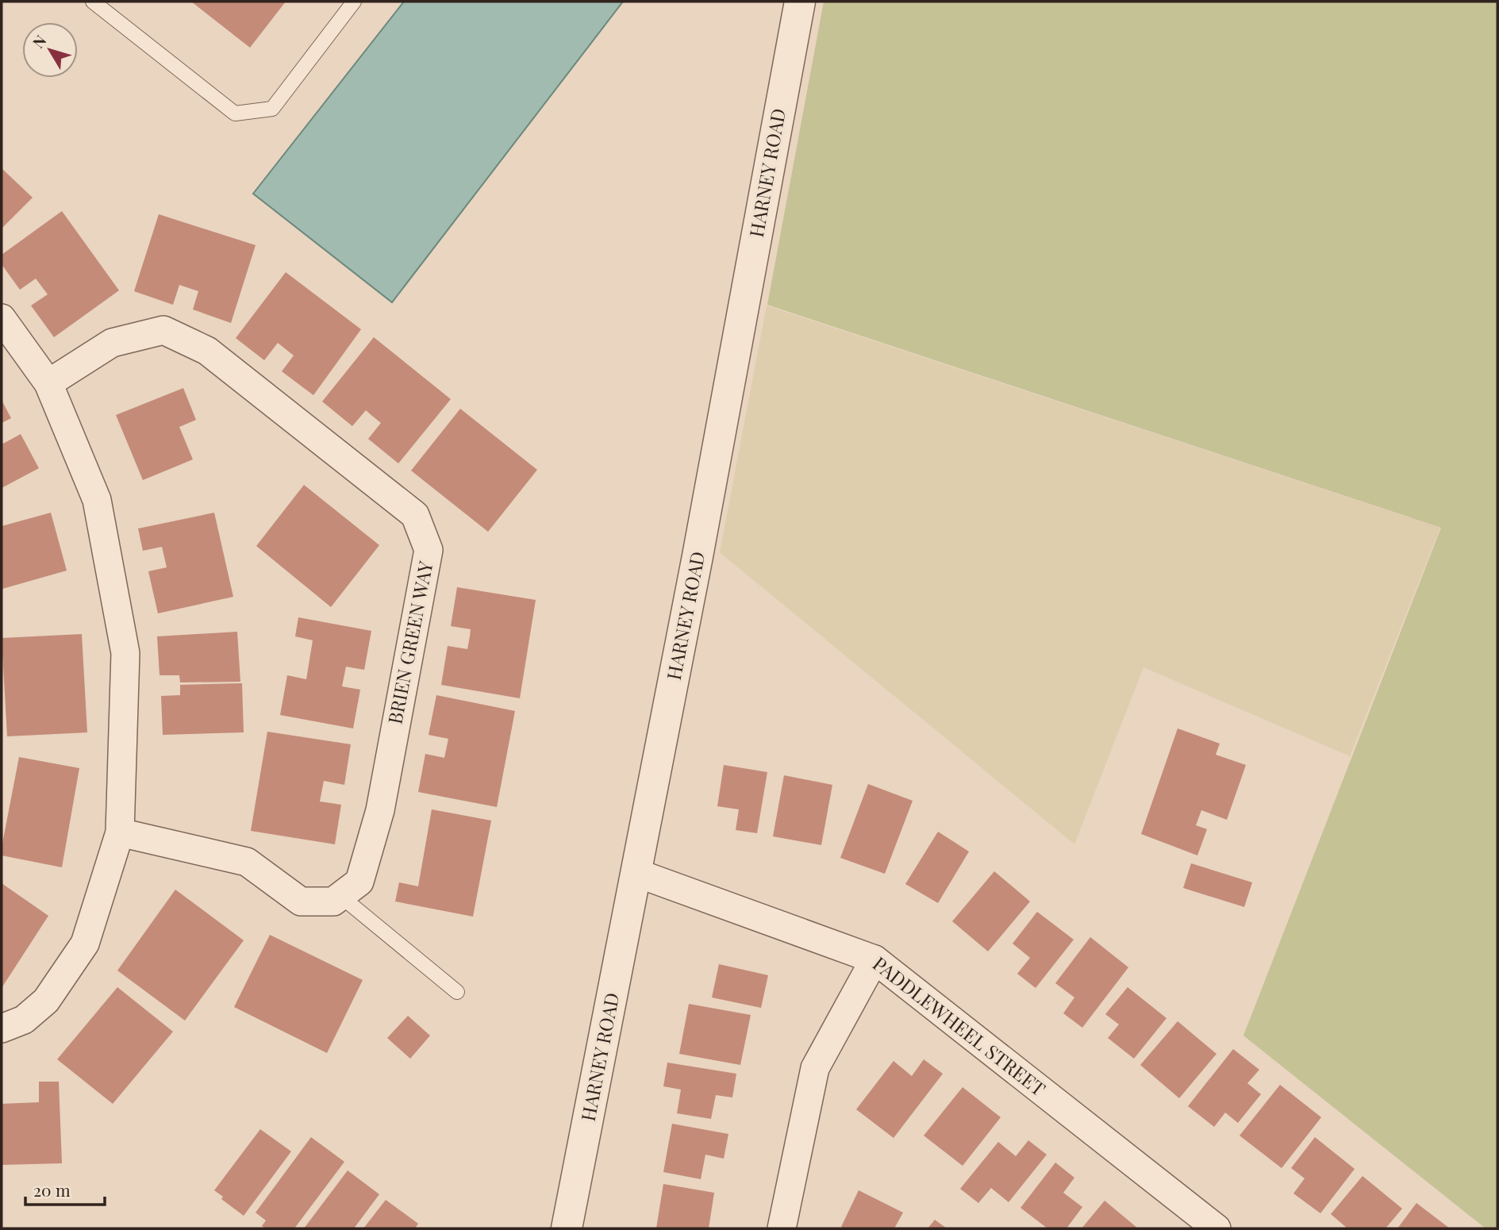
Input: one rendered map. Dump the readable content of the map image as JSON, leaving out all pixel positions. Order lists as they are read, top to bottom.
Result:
{
  "streets": {
    "street": ["HARNEY ROAD", "BRIEN GREEN WAY", "PADDLEWHEEL STREET"]
  },
  "crossings": [
    ["HARNEY ROAD", "PADDLEWHEEL STREET"]
  ],
  "scale_bar": "20 m",
  "north": "top left"
}
